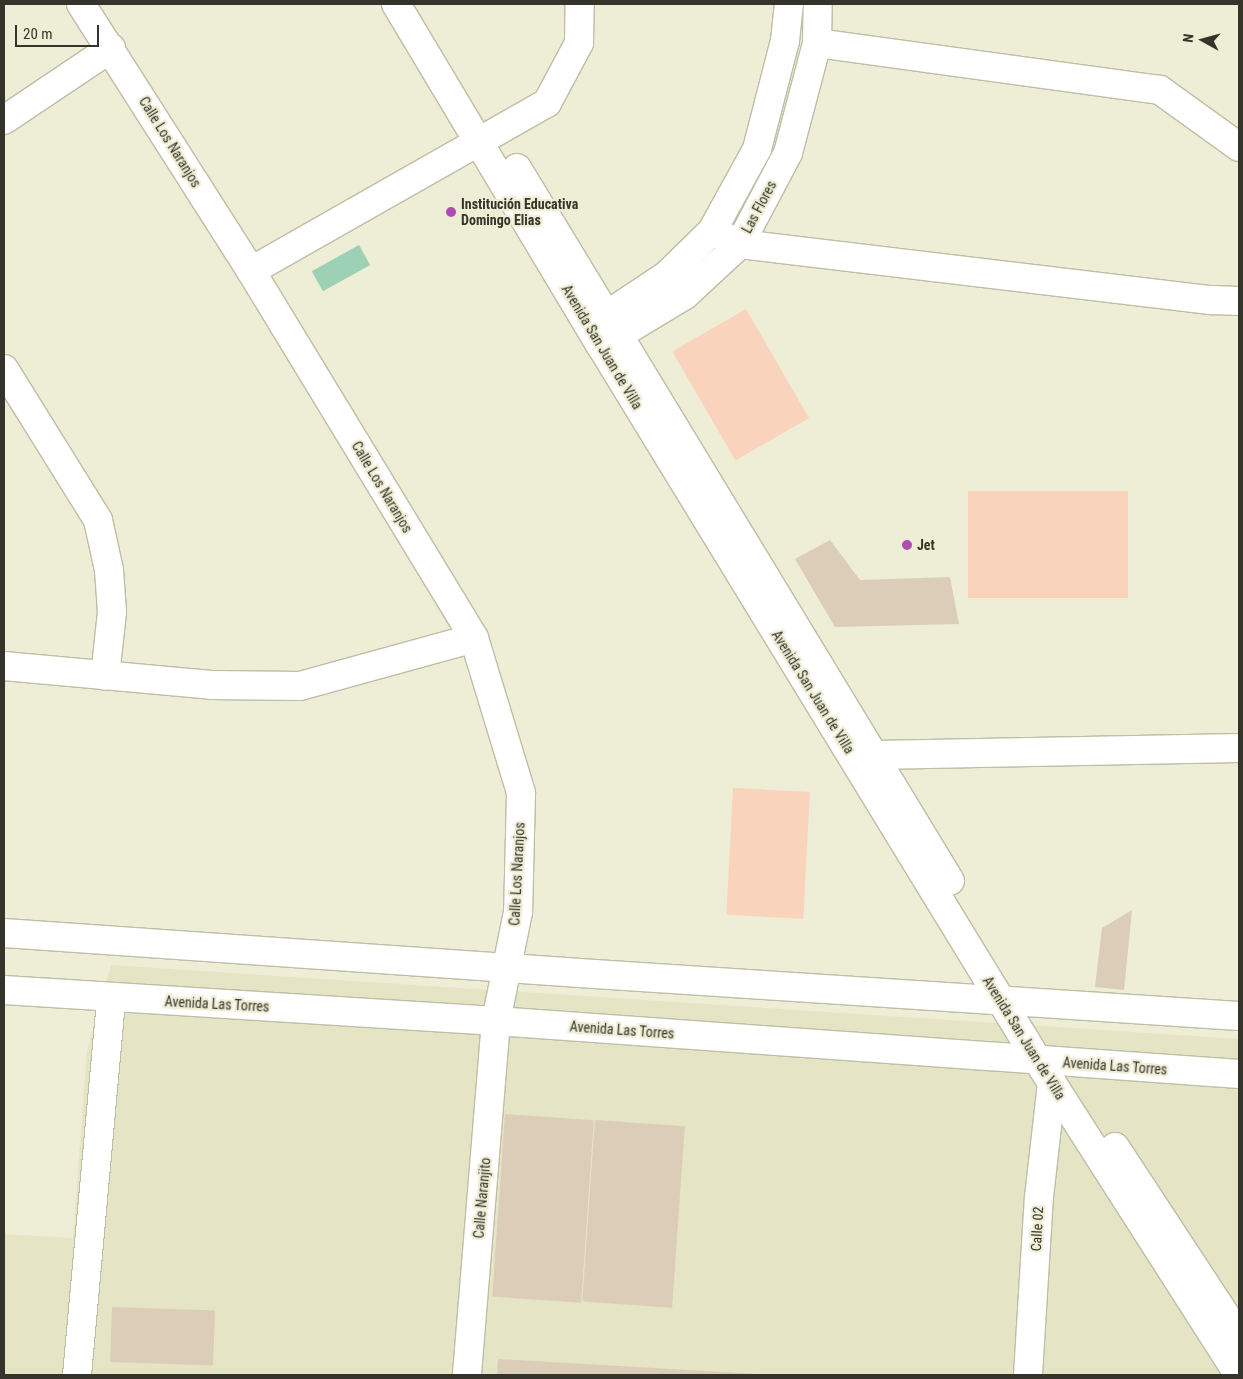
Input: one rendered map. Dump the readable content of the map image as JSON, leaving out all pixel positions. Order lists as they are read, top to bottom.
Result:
{
  "streets": {
    "street": [
      "Calle Los Naranjos",
      "Las Flores",
      "Avenida San Juan de Villa",
      "Avenida Las Torres",
      "Calle Naranjito",
      "Calle 02"
    ]
  },
  "crossings": [
    ["Calle Los Naranjos", "Avenida Las Torres"],
    ["Calle Los Naranjos", "Calle Naranjito"],
    ["Las Flores", "Avenida San Juan de Villa"],
    ["Avenida San Juan de Villa", "Avenida Las Torres"],
    ["Avenida San Juan de Villa", "Calle 02"],
    ["Avenida Las Torres", "Calle Naranjito"],
    ["Avenida Las Torres", "Calle 02"]
  ],
  "places": ["Institución Educativa Domingo Elias", "Jet"],
  "scale_bar": "20 m",
  "north": "left"
}
